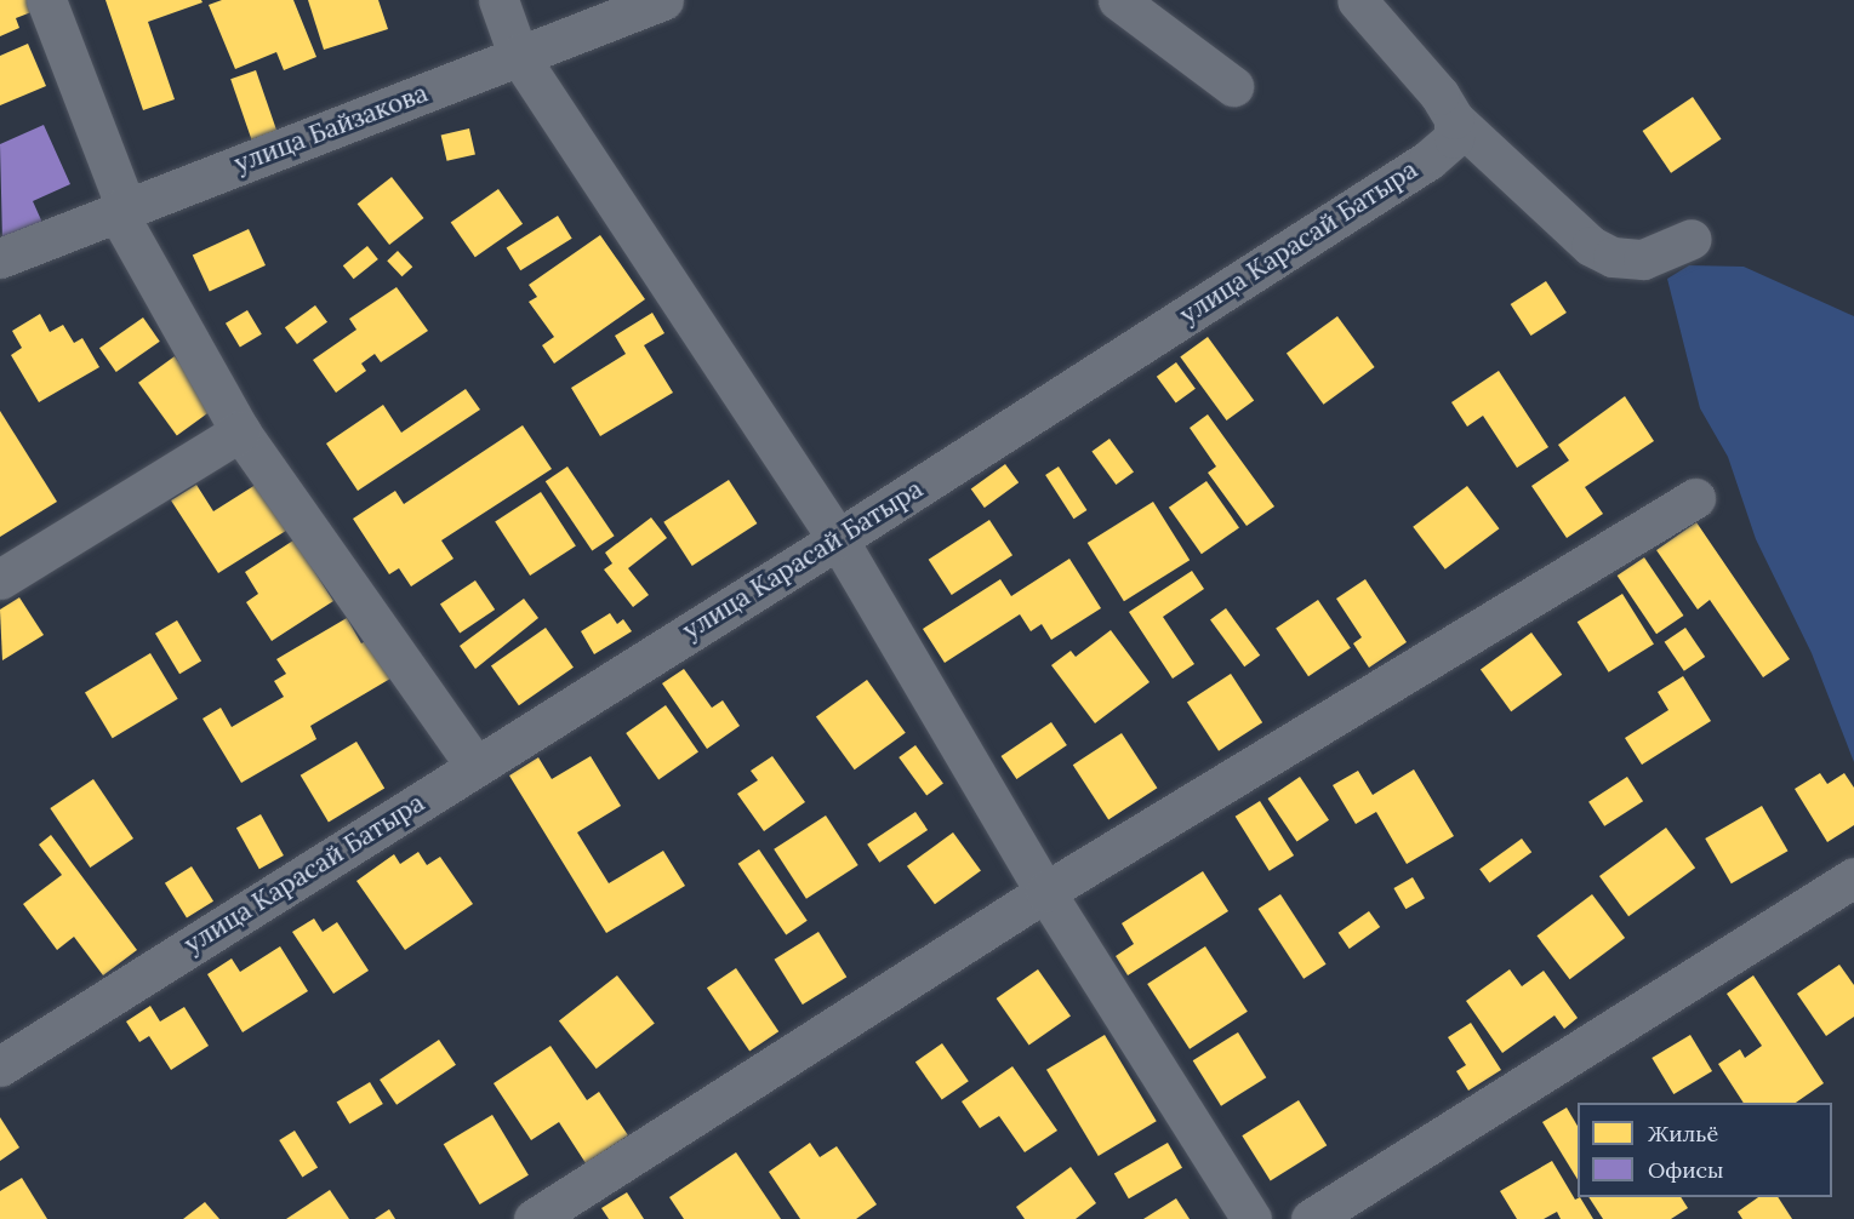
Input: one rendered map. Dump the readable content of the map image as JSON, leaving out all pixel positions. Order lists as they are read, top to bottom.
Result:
{
  "streets": {
    "street": ["улица Байзакова", "улица Карасай Батыра"]
  },
  "legend": ["Жильё", "Офисы"]
}
